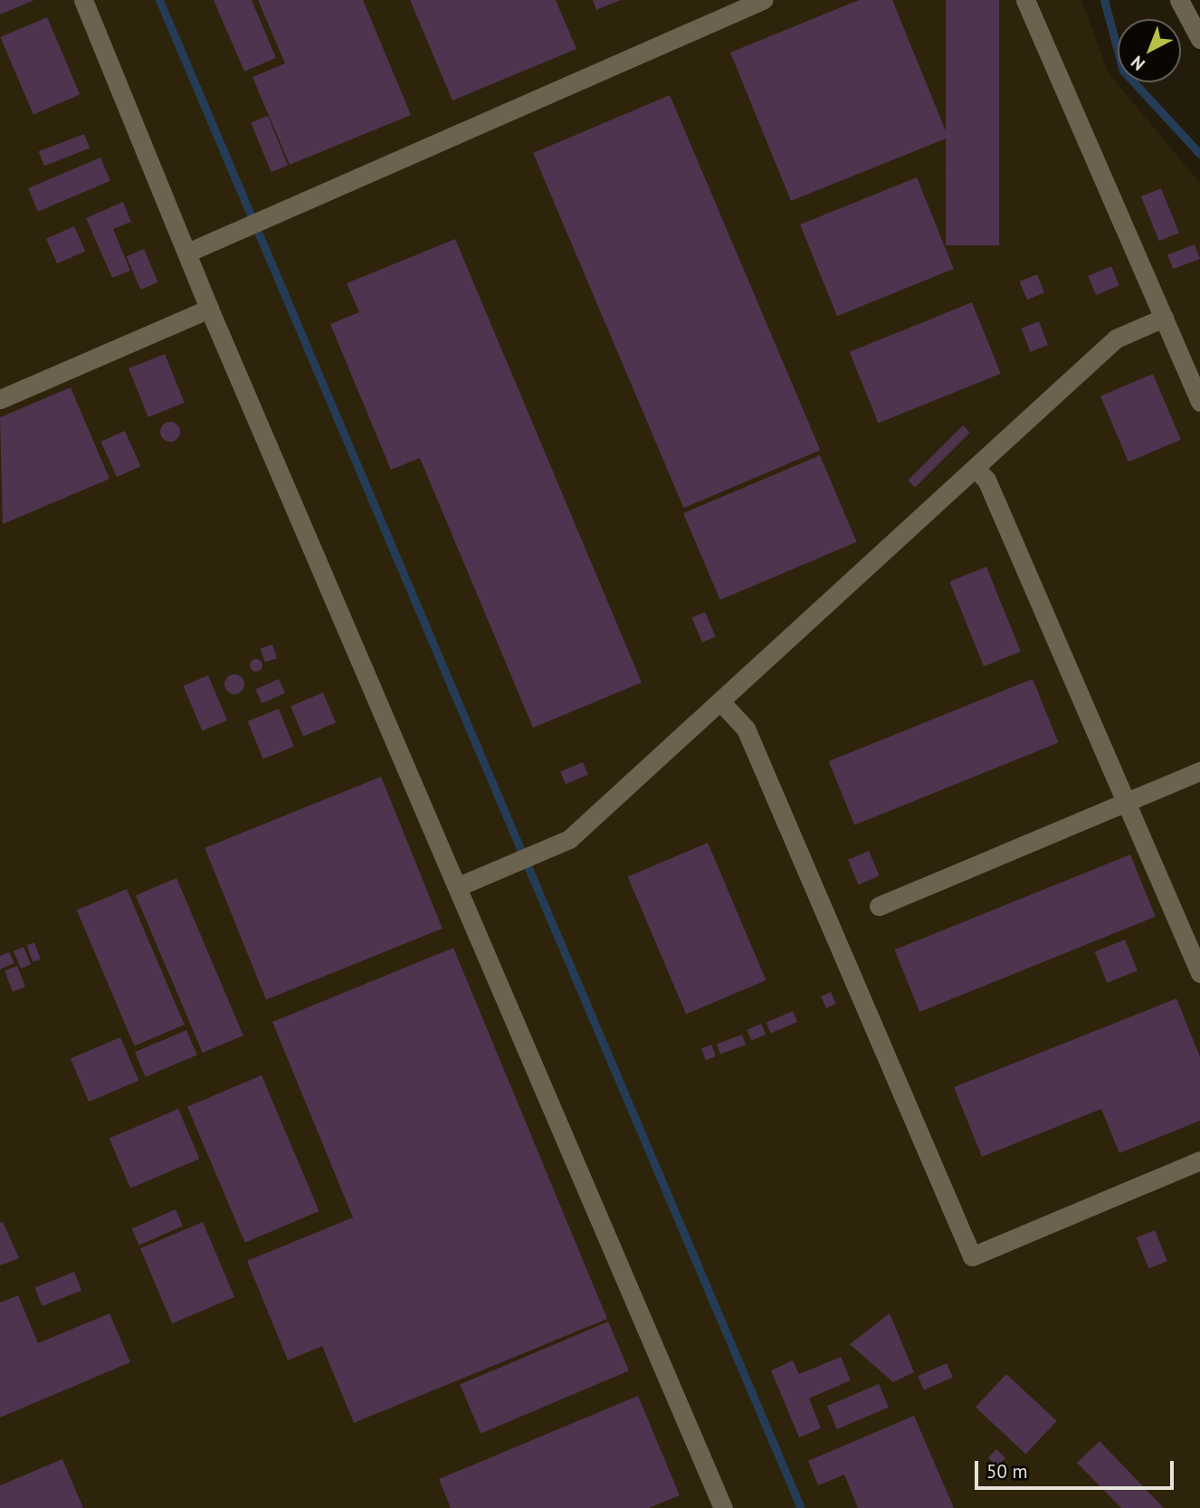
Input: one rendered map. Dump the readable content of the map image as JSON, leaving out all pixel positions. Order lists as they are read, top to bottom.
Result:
{
  "scale_bar": "50 m",
  "north": "bottom left"
}
